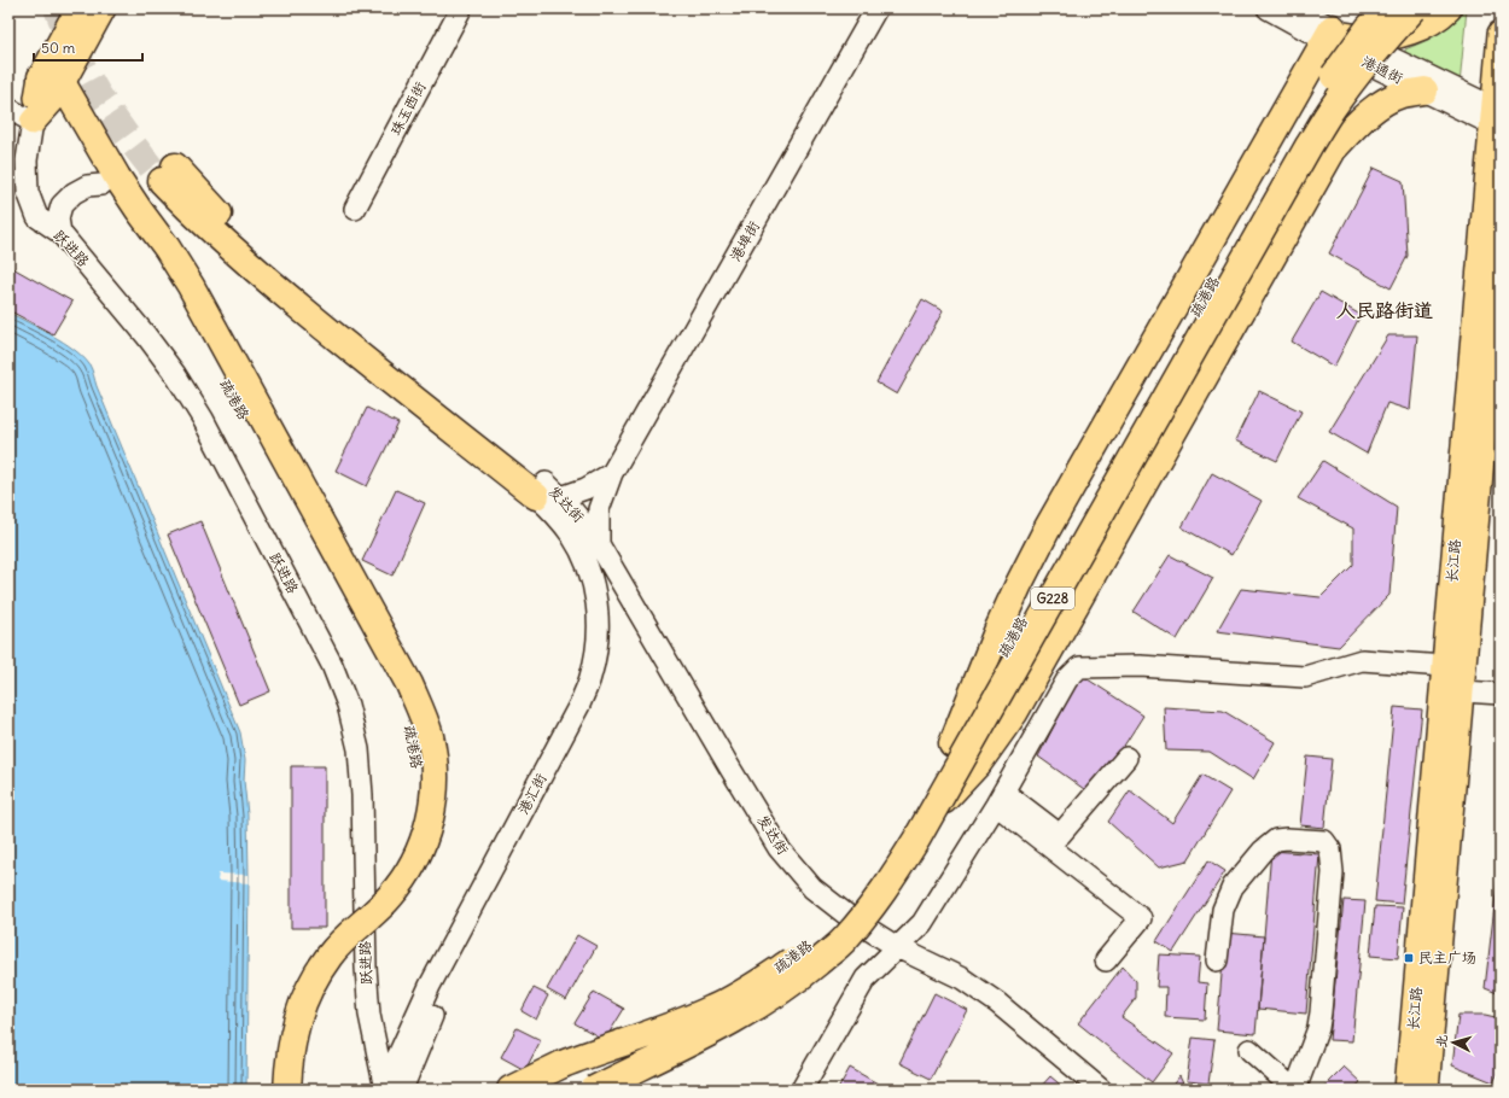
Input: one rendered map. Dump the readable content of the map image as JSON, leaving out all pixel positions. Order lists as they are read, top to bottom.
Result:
{
  "streets": {
    "highway": ["疏港路", "G228"],
    "main road": ["长江路"],
    "street": [
      "港通街",
      "珠玉西街",
      "港埠街",
      "跃进路",
      "发达街",
      "港汇街"
    ]
  },
  "crossings": [
    ["港通街", "长江路"],
    ["港埠街", "发达街"],
    ["跃进路", "港汇街"],
    ["发达街", "港汇街"]
  ],
  "districts": ["人民路街道"],
  "places": {
    "transit": ["民主广场"]
  },
  "scale_bar": "50 m",
  "north": "left"
}
